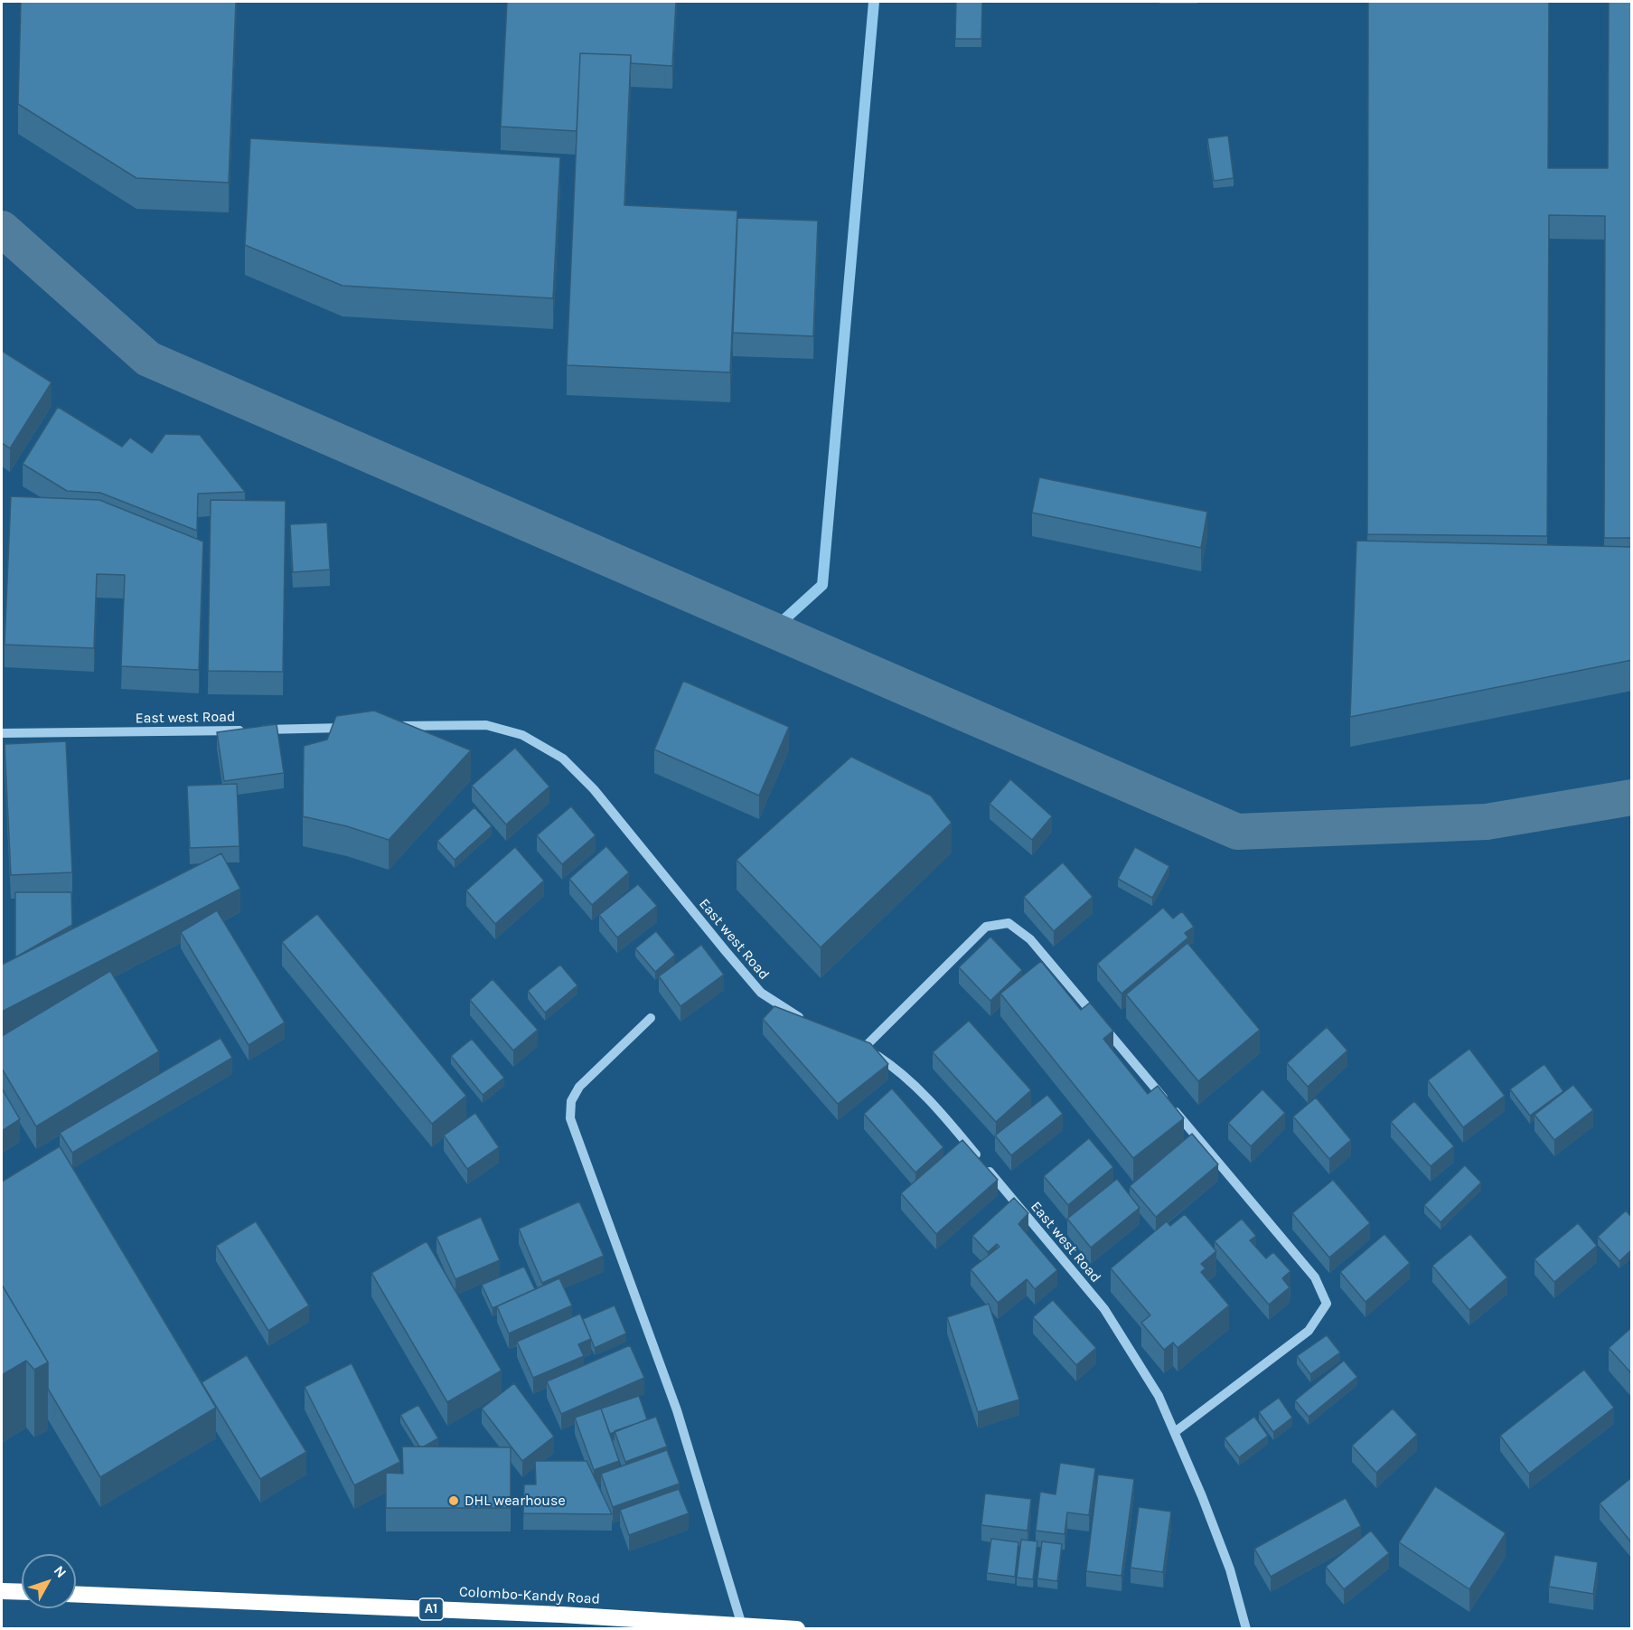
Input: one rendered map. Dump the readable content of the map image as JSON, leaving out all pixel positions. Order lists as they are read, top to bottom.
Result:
{
  "streets": {
    "highway": ["Colombo-Kandy Road", "A1"],
    "street": ["East west Road"]
  },
  "places": ["DHL wearhouse"],
  "north": "top right"
}
